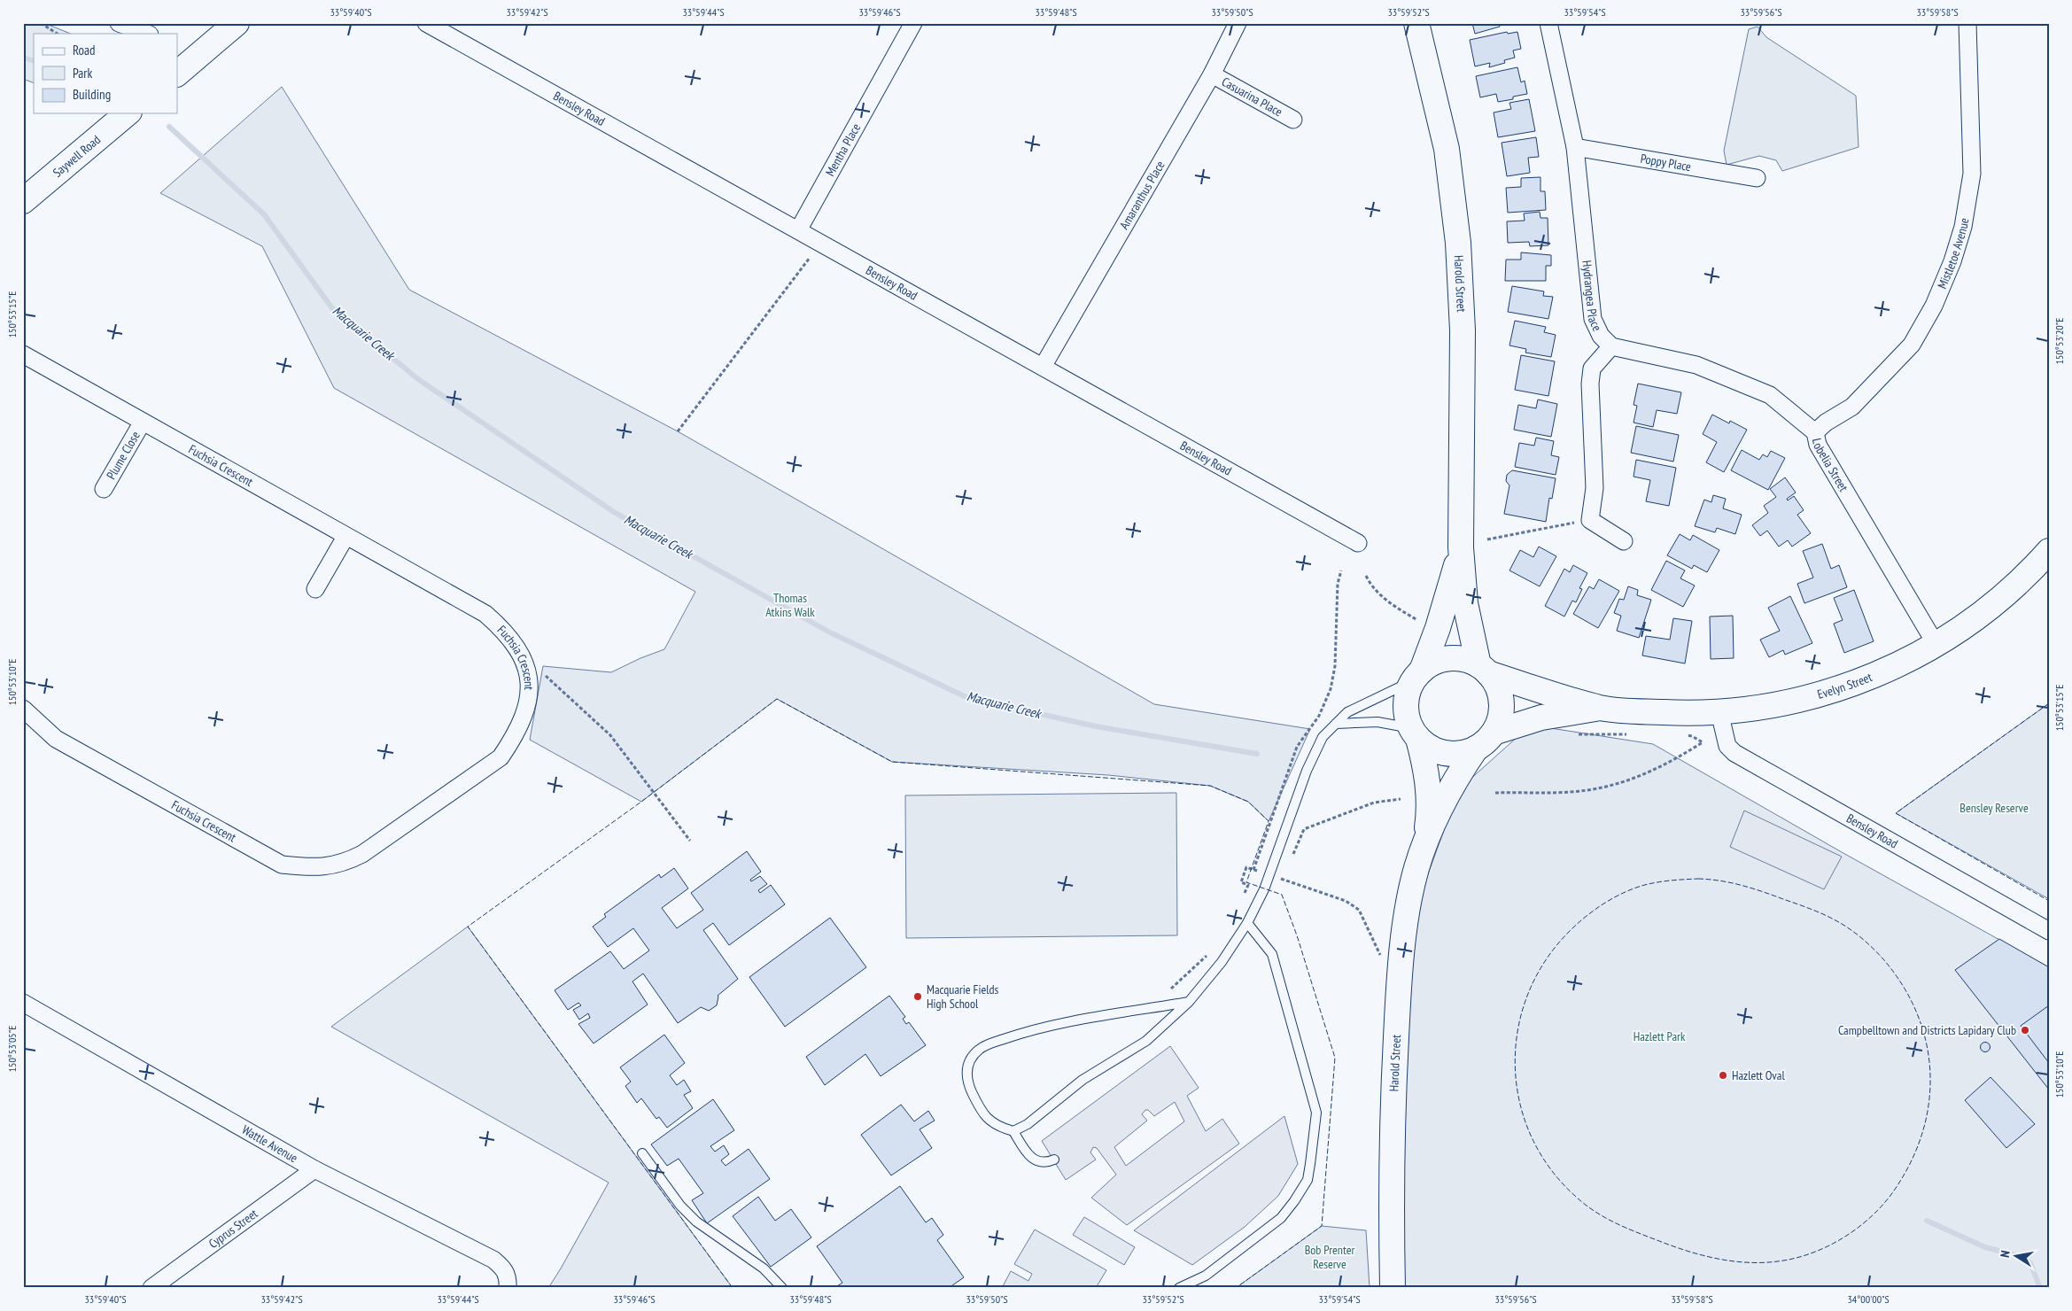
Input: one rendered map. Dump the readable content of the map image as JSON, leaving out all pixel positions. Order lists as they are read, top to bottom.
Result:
{
  "streets": {
    "main road": ["Saywell Road", "Harold Street", "Evelyn Street"],
    "street": [
      "Casuarina Place",
      "Bensley Road",
      "Mentha Place",
      "Poppy Place",
      "Amaranthus Place",
      "Mistletoe Avenue",
      "Hydrangea Place",
      "Plume Close",
      "Lobelia Street",
      "Fuchsia Crescent",
      "Wattle Avenue",
      "Cyprus Street"
    ]
  },
  "crossings": [
    ["Casuarina Place", "Amaranthus Place"],
    ["Bensley Road", "Mentha Place"],
    ["Bensley Road", "Amaranthus Place"],
    ["Bensley Road", "Evelyn Street"],
    ["Poppy Place", "Hydrangea Place"],
    ["Mistletoe Avenue", "Lobelia Street"],
    ["Harold Street", "Evelyn Street"],
    ["Hydrangea Place", "Lobelia Street"],
    ["Plume Close", "Fuchsia Crescent"],
    ["Lobelia Street", "Evelyn Street"],
    ["Wattle Avenue", "Cyprus Street"]
  ],
  "water": ["Macquarie Creek"],
  "parks": [
    "Thomas Atkins Walk",
    "Bensley Reserve",
    "Hazlett Park",
    "Bob Prenter Reserve"
  ],
  "places": ["Macquarie Fields High School", "Campbelltown and Districts Lapidary Club", "Hazlett Oval"],
  "legend": ["Road", "Park", "Building"],
  "north": "left",
  "coordinates": [
    "33°59'40\"S",
    "33°59'42\"S",
    "33°59'44\"S",
    "33°59'46\"S",
    "33°59'48\"S",
    "33°59'50\"S",
    "33°59'52\"S",
    "33°59'54\"S",
    "33°59'56\"S",
    "33°59'58\"S",
    "150°53'15\"E",
    "150°53'20\"E",
    "150°53'10\"E",
    "150°53'05\"E",
    "34°00'00\"S"
  ]
}
